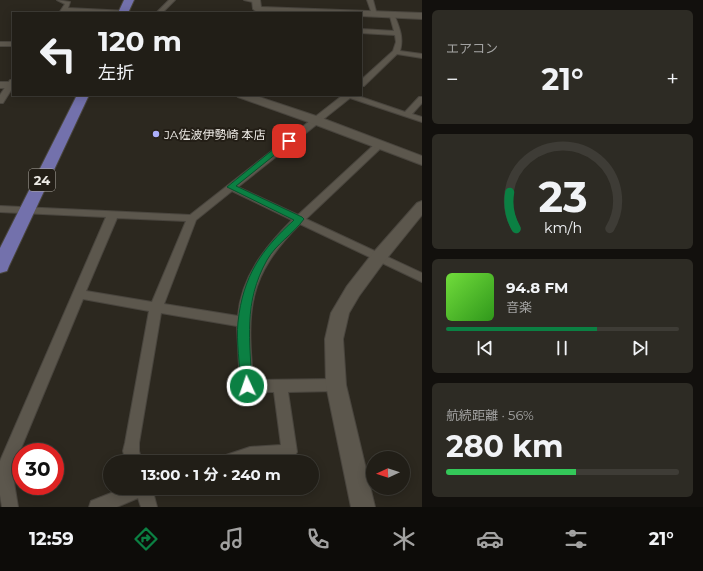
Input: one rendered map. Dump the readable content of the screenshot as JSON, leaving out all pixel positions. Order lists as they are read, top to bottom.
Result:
{
  "streets": {
    "main road": ["24"]
  },
  "places": ["JA佐波伊勢崎 本店"],
  "north": "left",
  "page": {
    "tile": [
      "エアコン",
      ["航続距離 · 56%", "280 km"]
    ],
    "turn": ["120 m", "左折"],
    "heat": ["−", "21°", "+"],
    "song": ["94.8 FM", "音楽"],
    "limit": "30",
    "trip": "13:00 · 1 分 · 240 m",
    "tabs": ["12:59", "21°"],
    "gauge": ["23", "km/h"]
  }
}
